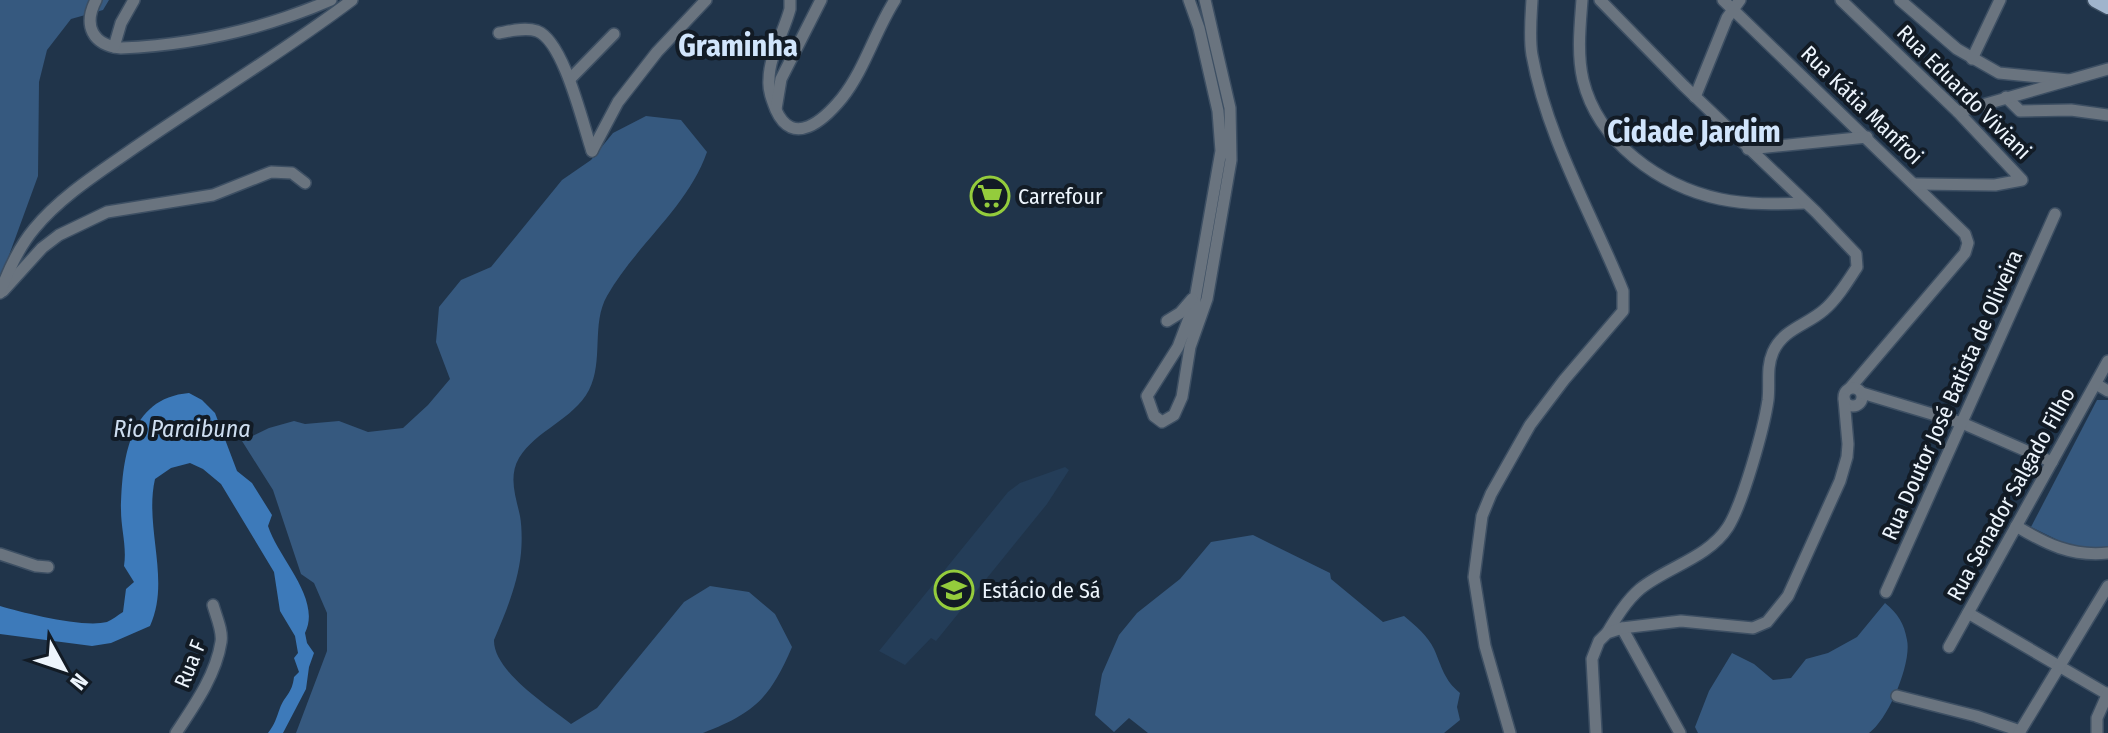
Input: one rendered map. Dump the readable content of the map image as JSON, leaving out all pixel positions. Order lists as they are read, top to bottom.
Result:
{
  "streets": {
    "street": [
      "Rua Eduardo Viviani",
      "Rua Kátia Manfroi",
      "Rua Doutor José Batista de Oliveira",
      "Rua Senador Salgado Filho",
      "Rua F"
    ]
  },
  "crossings": [
    ["Rua Eduardo Viviani", "Rua Kátia Manfroi"]
  ],
  "districts": ["Graminha", "Cidade Jardim"],
  "water": ["Rio Paraibuna"],
  "places": {
    "supermarket": ["Carrefour"],
    "school or university": ["Estácio de Sá"]
  },
  "north": "bottom right"
}
